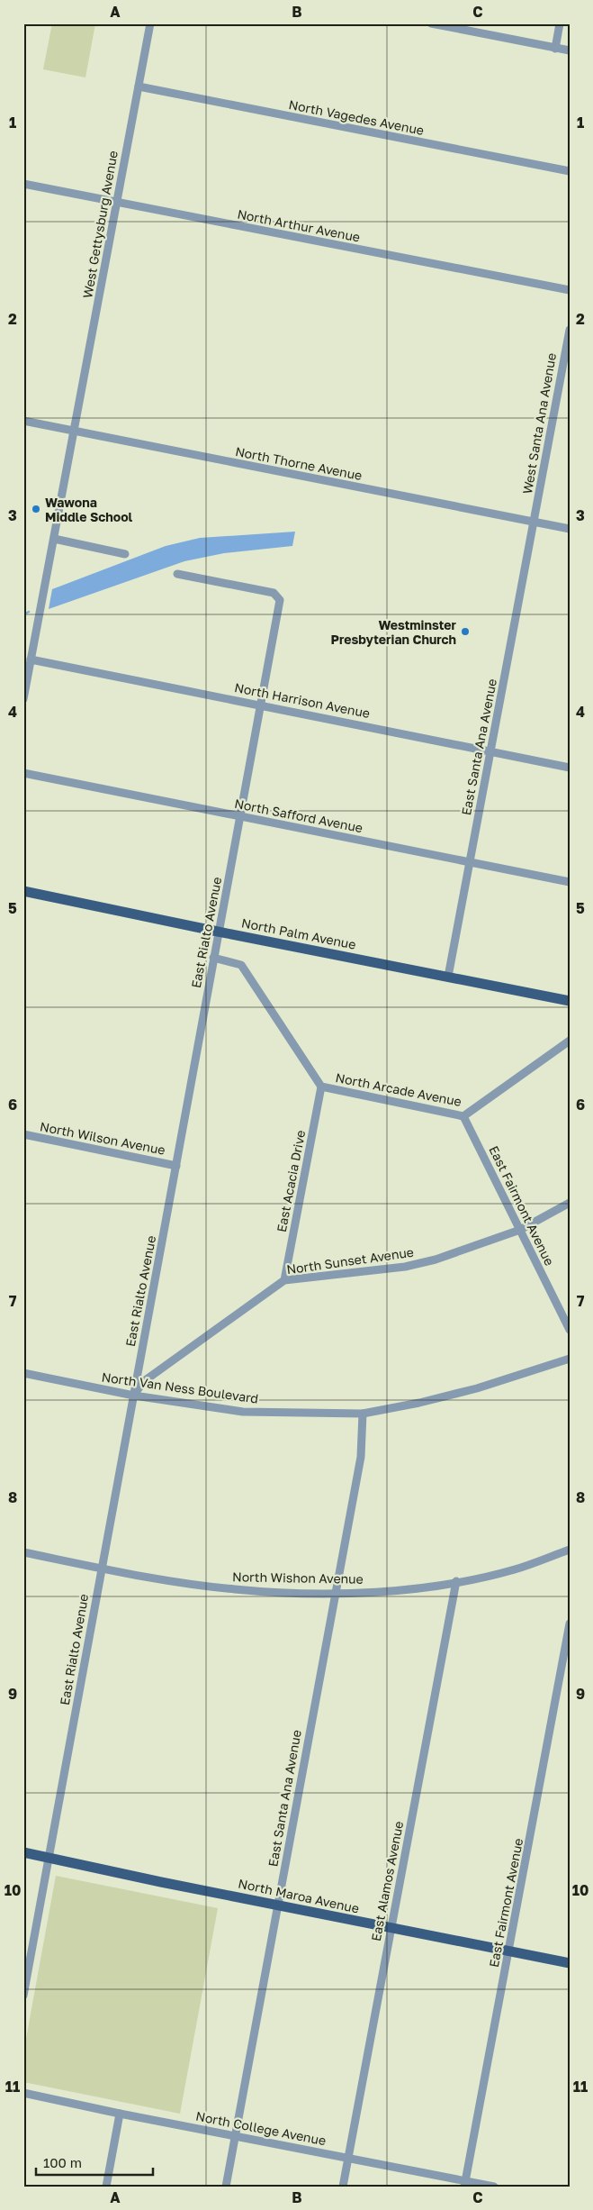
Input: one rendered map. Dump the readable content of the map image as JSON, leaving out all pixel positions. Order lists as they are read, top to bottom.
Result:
{
  "streets": {
    "main road": ["North Palm Avenue", "North Maroa Avenue"],
    "street": [
      "North Vagedes Avenue",
      "West Gettysburg Avenue",
      "North Arthur Avenue",
      "West Santa Ana Avenue",
      "North Thorne Avenue",
      "North Harrison Avenue",
      "East Santa Ana Avenue",
      "North Safford Avenue",
      "East Rialto Avenue",
      "North Arcade Avenue",
      "North Wilson Avenue",
      "East Acacia Drive",
      "East Fairmont Avenue",
      "North Sunset Avenue",
      "North Van Ness Boulevard",
      "North Wishon Avenue",
      "East Alamos Avenue",
      "North College Avenue"
    ]
  },
  "crossings": [
    ["North Vagedes Avenue", "West Gettysburg Avenue"],
    ["West Gettysburg Avenue", "North Arthur Avenue"],
    ["West Gettysburg Avenue", "North Thorne Avenue"],
    ["West Gettysburg Avenue", "North Harrison Avenue"],
    ["West Santa Ana Avenue", "North Thorne Avenue"],
    ["West Santa Ana Avenue", "East Santa Ana Avenue"],
    ["North Thorne Avenue", "East Santa Ana Avenue"],
    ["North Harrison Avenue", "East Santa Ana Avenue"],
    ["North Harrison Avenue", "East Rialto Avenue"],
    ["East Santa Ana Avenue", "North Safford Avenue"],
    ["East Santa Ana Avenue", "North Palm Avenue"],
    ["East Santa Ana Avenue", "North Van Ness Boulevard"],
    ["East Santa Ana Avenue", "North Wishon Avenue"],
    ["East Santa Ana Avenue", "North Maroa Avenue"],
    ["East Santa Ana Avenue", "North College Avenue"],
    ["North Safford Avenue", "East Rialto Avenue"],
    ["East Rialto Avenue", "North Palm Avenue"],
    ["East Rialto Avenue", "North Arcade Avenue"],
    ["East Rialto Avenue", "North Wilson Avenue"],
    ["East Rialto Avenue", "North Sunset Avenue"],
    ["East Rialto Avenue", "North Van Ness Boulevard"],
    ["East Rialto Avenue", "North Wishon Avenue"],
    ["East Rialto Avenue", "North Maroa Avenue"],
    ["North Arcade Avenue", "East Acacia Drive"],
    ["North Arcade Avenue", "East Fairmont Avenue"],
    ["East Acacia Drive", "North Sunset Avenue"],
    ["East Fairmont Avenue", "North Sunset Avenue"],
    ["East Fairmont Avenue", "North Maroa Avenue"],
    ["East Fairmont Avenue", "North College Avenue"],
    ["North Sunset Avenue", "North Van Ness Boulevard"],
    ["North Wishon Avenue", "East Alamos Avenue"],
    ["East Alamos Avenue", "North Maroa Avenue"],
    ["East Alamos Avenue", "North College Avenue"]
  ],
  "places": ["Wawona Middle School", "Westminster Presbyterian Church"],
  "scale_bar": "100 m",
  "grid": {
    "columns": ["A", "B", "C"],
    "rows": [
      "1",
      "2",
      "3",
      "4",
      "5",
      "6",
      "7",
      "8",
      "9",
      "10",
      "11"
    ]
  }
}
